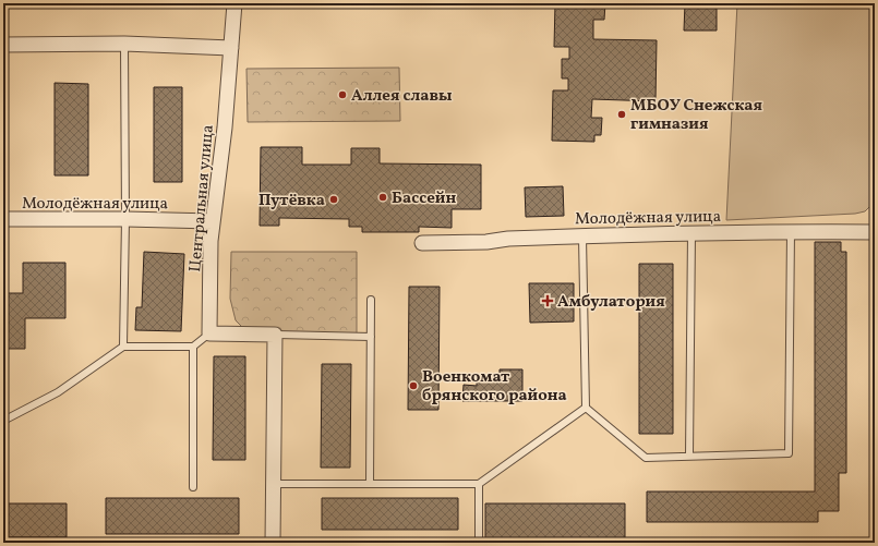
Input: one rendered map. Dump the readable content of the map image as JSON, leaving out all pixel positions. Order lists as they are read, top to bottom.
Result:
{
  "streets": {
    "street": ["Центральная улица", "Молодёжная улица"]
  },
  "crossings": [
    ["Центральная улица", "Молодёжная улица"]
  ],
  "places": {
    "other": [
      "Аллея славы",
      "МБОУ Снежская гимназия",
      "Бассейн",
      "Путёвка",
      "Военкомат брянского района"
    ],
    "health": ["Амбулатория"]
  }
}
